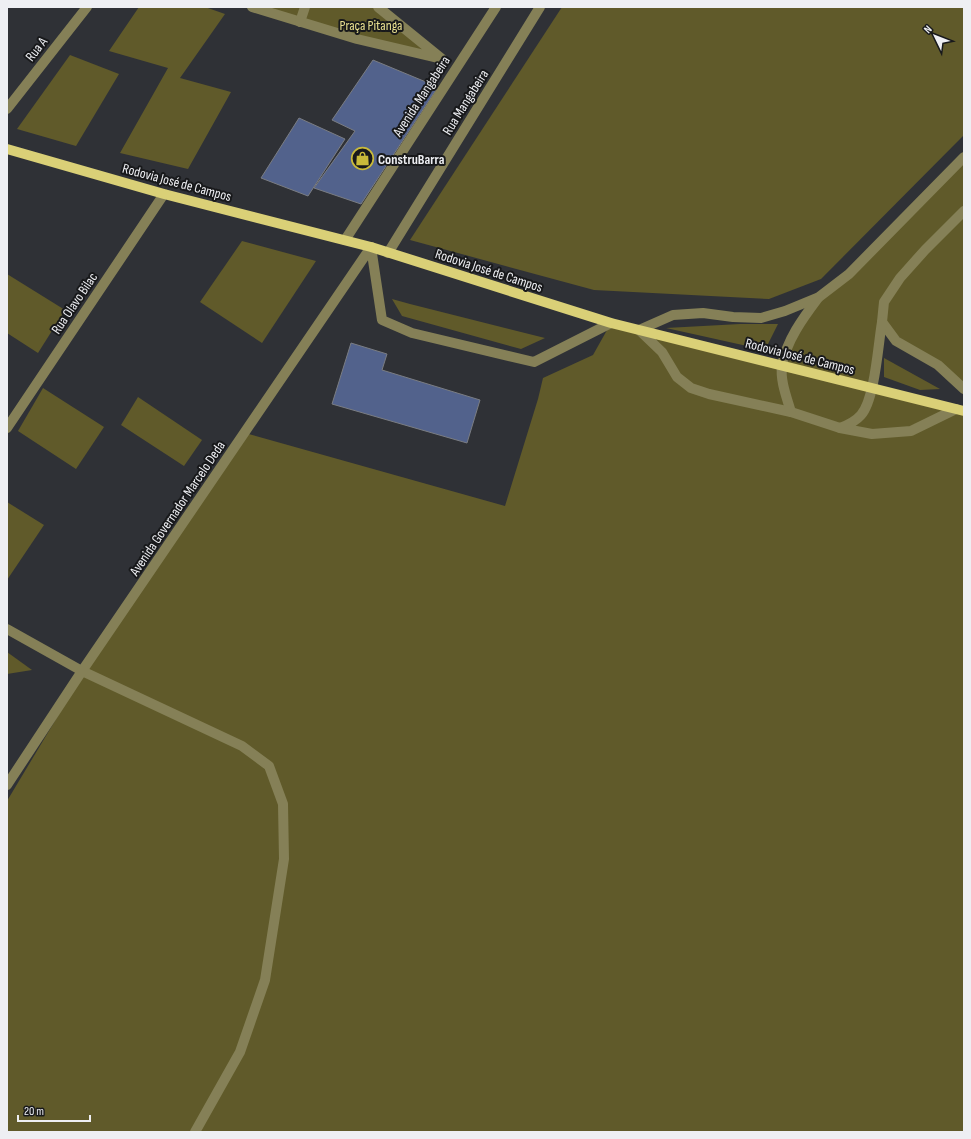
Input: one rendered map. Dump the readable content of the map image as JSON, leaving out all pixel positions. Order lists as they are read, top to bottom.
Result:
{
  "streets": {
    "main road": ["Rodovia José de Campos"],
    "street": [
      "Rua A",
      "Avenida Mangabeira",
      "Rua Mangabeira",
      "Rua Olavo Bilac",
      "Avenida Governador Marcelo Deda"
    ]
  },
  "crossings": [
    ["Avenida Mangabeira", "Rodovia José de Campos"],
    ["Rua Mangabeira", "Rodovia José de Campos"],
    ["Rodovia José de Campos", "Rua Olavo Bilac"],
    ["Rodovia José de Campos", "Avenida Governador Marcelo Deda"]
  ],
  "parks": ["Praça Pitanga"],
  "places": {
    "shop": ["ConstruBarra"]
  },
  "scale_bar": "20 m",
  "north": "top left"
}
